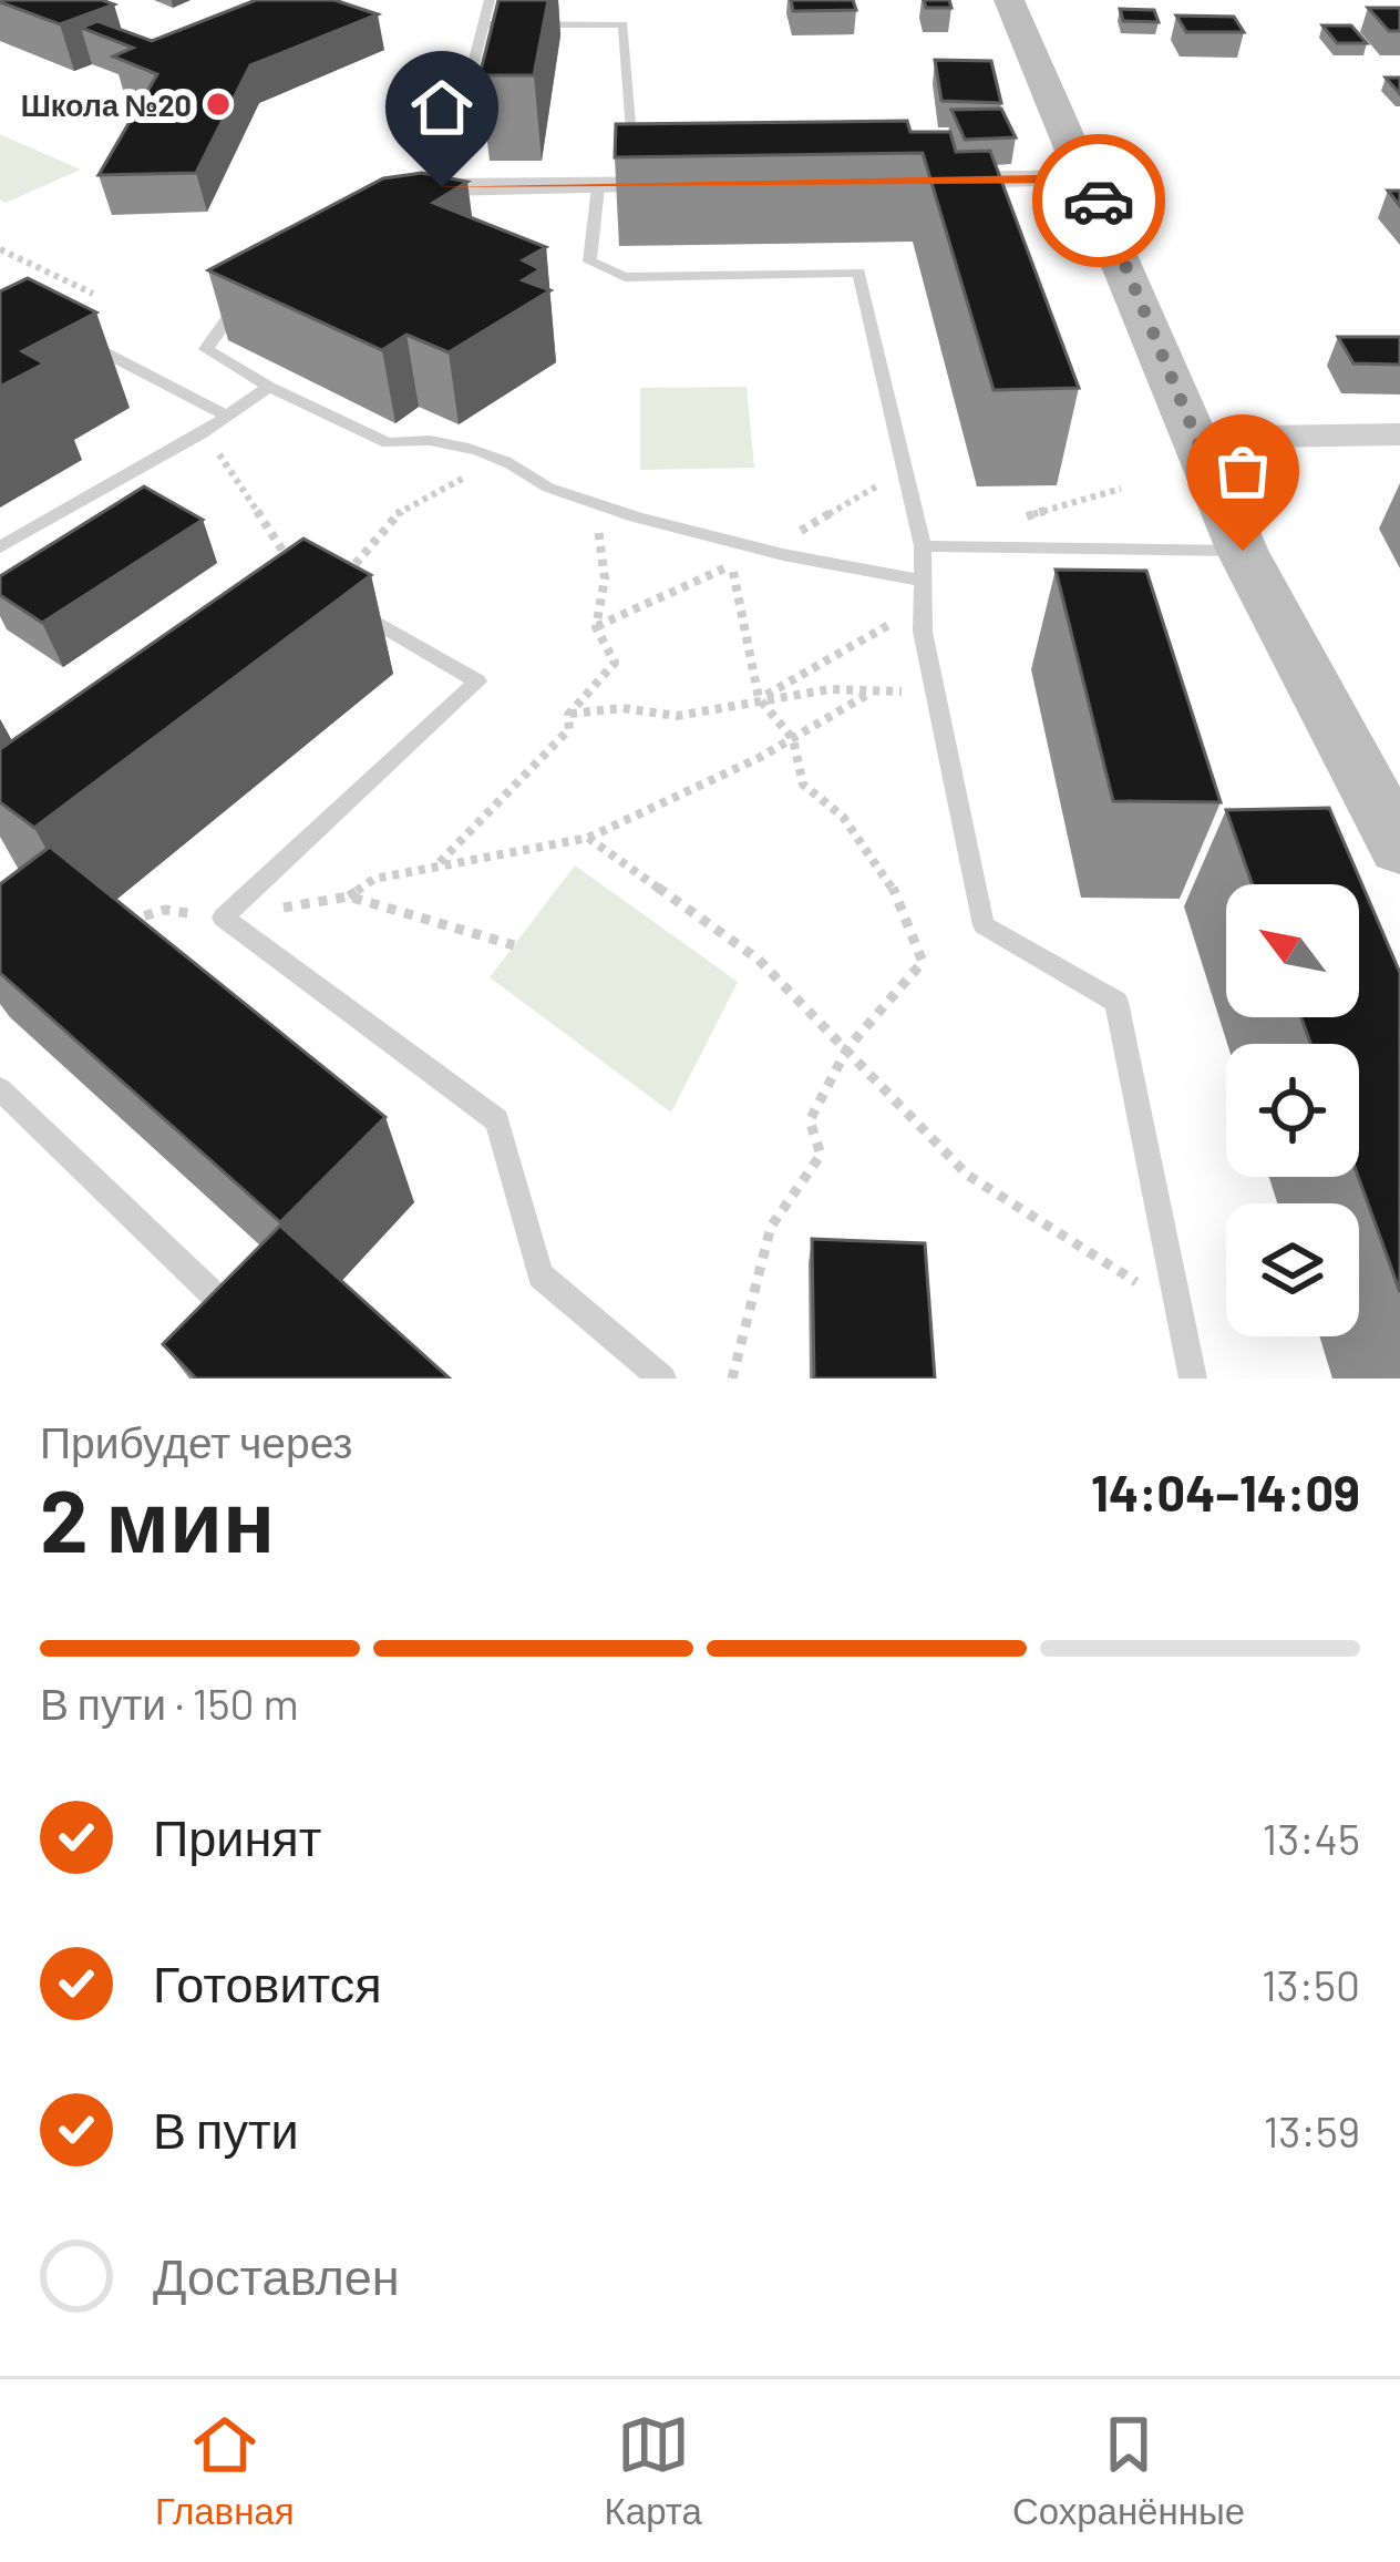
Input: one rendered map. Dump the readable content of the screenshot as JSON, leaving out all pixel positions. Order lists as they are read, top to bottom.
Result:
{
  "places": ["Школа №20"],
  "north": "top left",
  "page": {
    "heading": ["2 мин", "Прибудет через", "14:04–14:09"],
    "bar": "В пути · 150 m",
    "list": [
      ["Принят", "13:45"],
      ["Готовится", "13:50"],
      ["В пути", "13:59"],
      "Доставлен"
    ],
    "tabs": ["Главная", "Карта", "Сохранённые"]
  }
}
